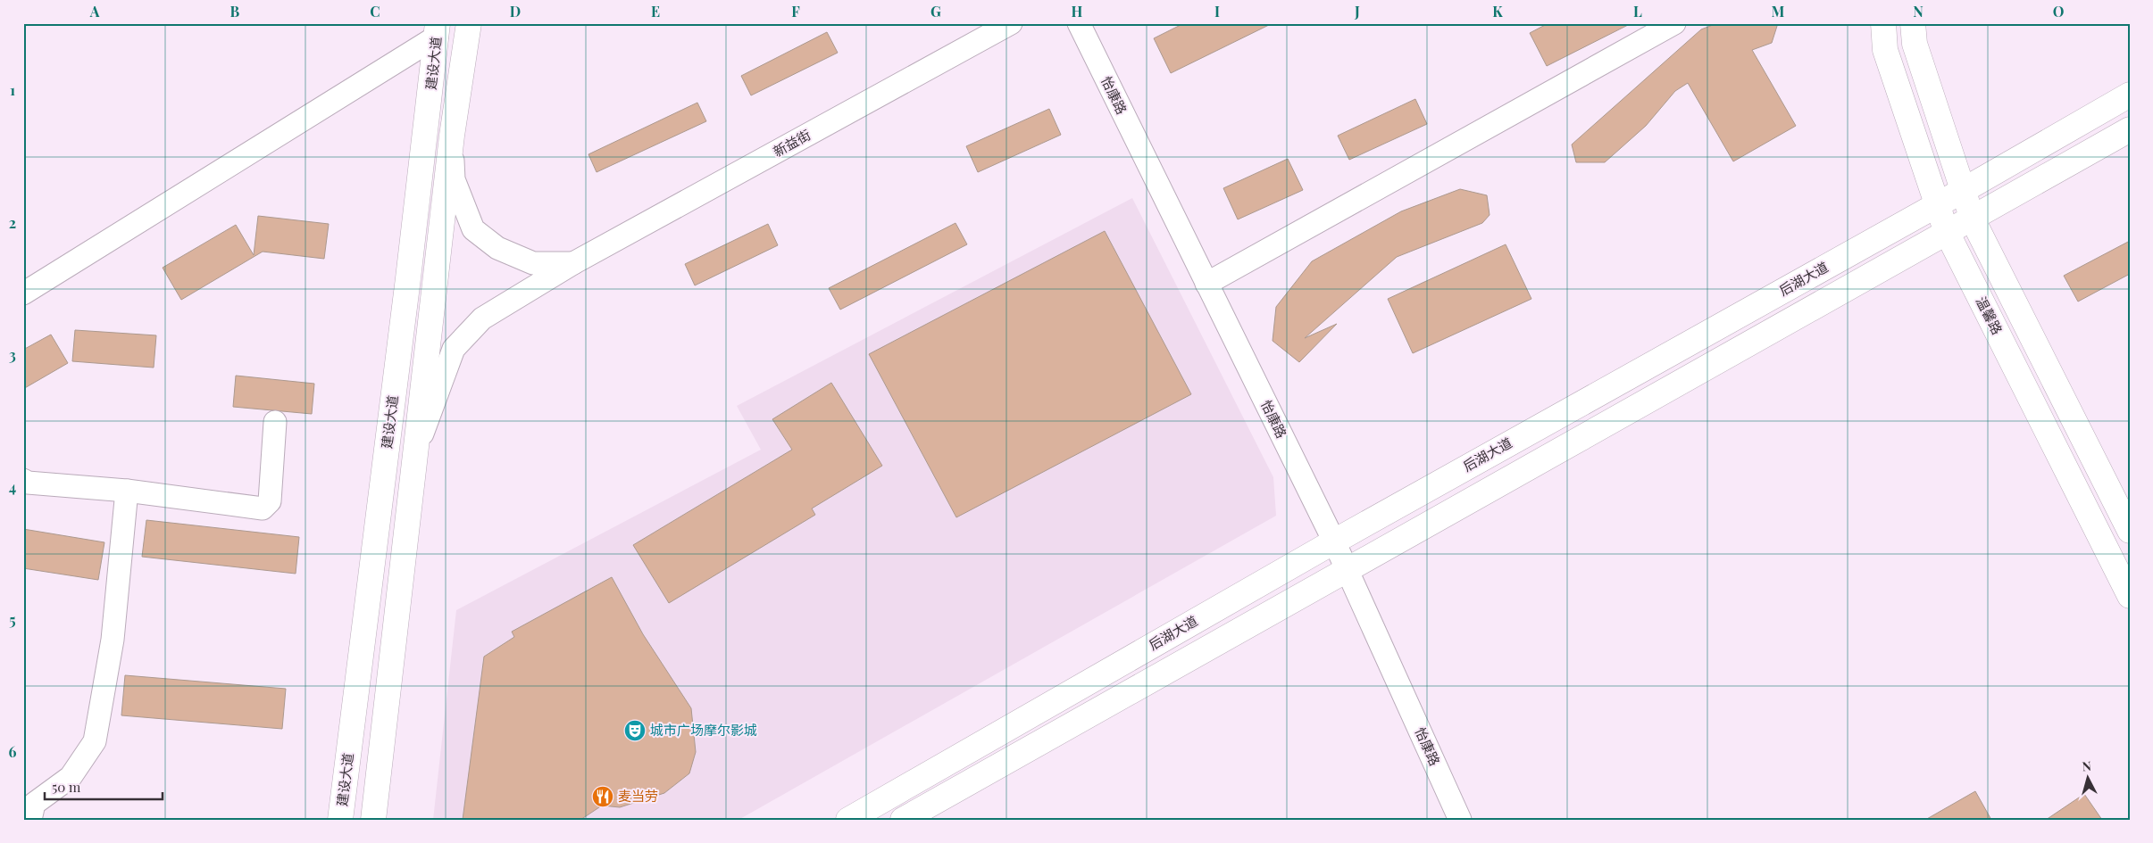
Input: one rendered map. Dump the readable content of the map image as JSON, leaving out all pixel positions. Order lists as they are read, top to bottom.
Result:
{
  "streets": {
    "main road": ["建设大道", "后湖大道", "温馨路"],
    "street": ["怡康路", "新益街"]
  },
  "crossings": [
    ["建设大道", "新益街"],
    ["怡康路", "后湖大道"],
    ["后湖大道", "温馨路"]
  ],
  "places": {
    "theatre": ["城市广场摩尔影城"],
    "restaurant": ["麦当劳"]
  },
  "scale_bar": "50 m",
  "north": "top",
  "grid": {
    "columns": [
      "A",
      "B",
      "C",
      "D",
      "E",
      "F",
      "G",
      "H",
      "I",
      "J",
      "K",
      "L",
      "M",
      "N",
      "O"
    ],
    "rows": [
      "1",
      "2",
      "3",
      "4",
      "5",
      "6"
    ]
  }
}
